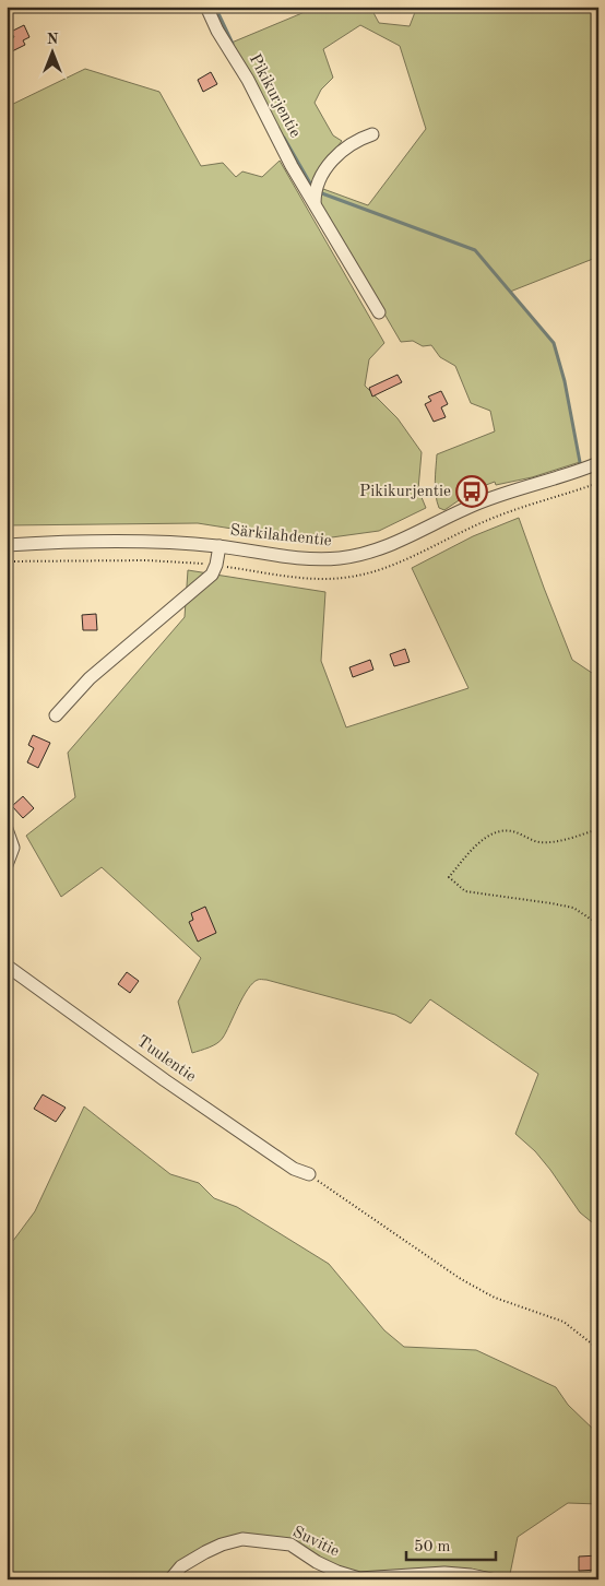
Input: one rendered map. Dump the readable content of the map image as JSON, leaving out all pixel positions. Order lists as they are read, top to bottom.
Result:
{
  "streets": {
    "street": [
      "Pikikurjentie",
      "Särkilahdentie",
      "Tuulentie",
      "Suvitie"
    ]
  },
  "places": {
    "bus stop": ["Pikikurjentie"]
  },
  "scale_bar": "50 m",
  "north": "top"
}
